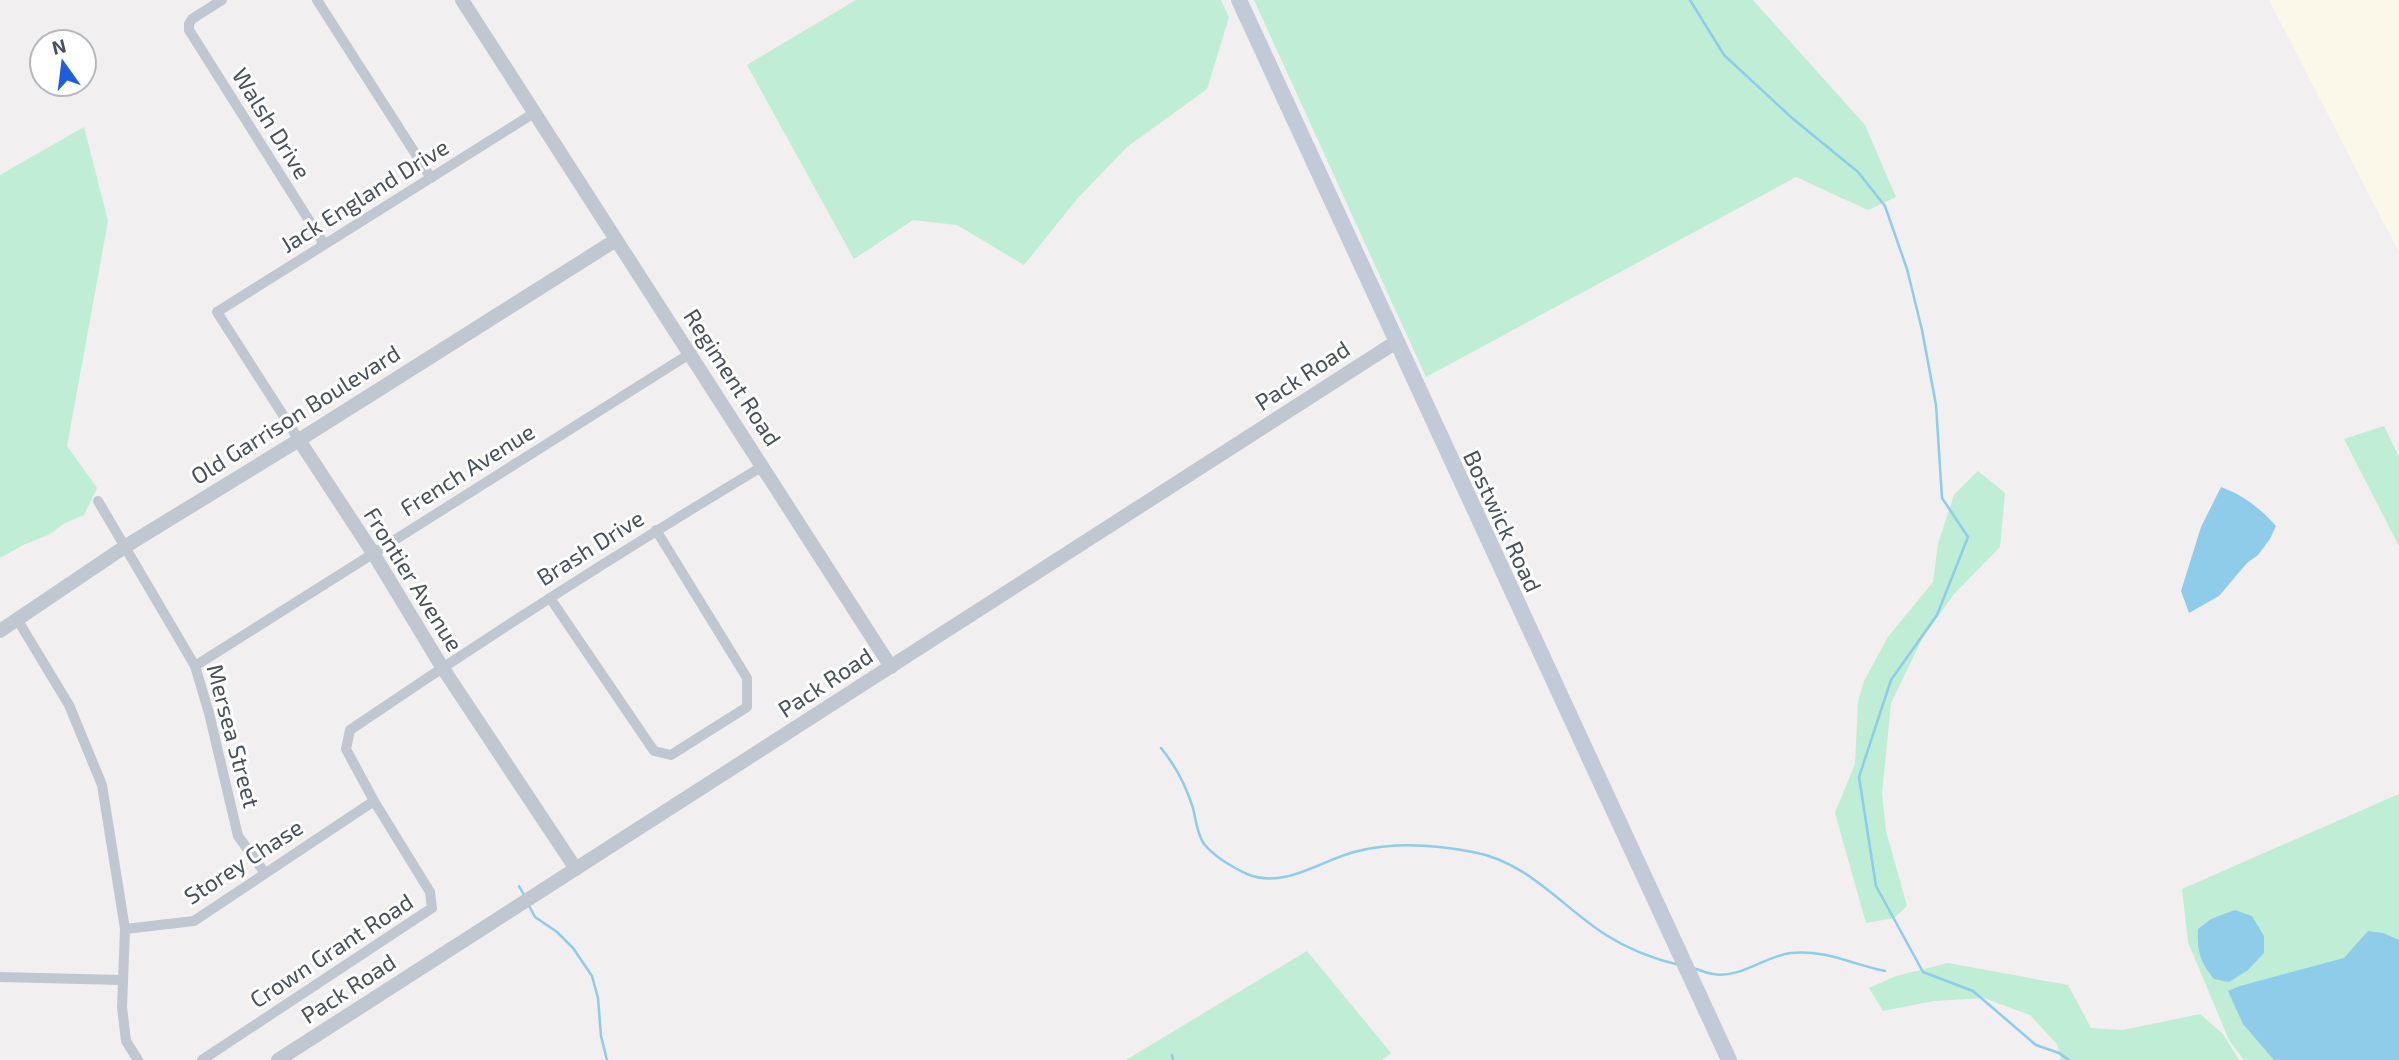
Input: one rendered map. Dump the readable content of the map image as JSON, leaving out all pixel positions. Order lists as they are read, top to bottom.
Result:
{
  "streets": {
    "main road": ["Bostwick Road"],
    "street": [
      "Walsh Drive",
      "Jack England Drive",
      "Pack Road",
      "Regiment Road",
      "Old Garrison Boulevard",
      "French Avenue",
      "Brash Drive",
      "Frontier Avenue",
      "Mersea Street",
      "Storey Chase",
      "Crown Grant Road"
    ]
  },
  "crossings": [
    ["Walsh Drive", "Jack England Drive"],
    ["Jack England Drive", "Regiment Road"],
    ["Jack England Drive", "Frontier Avenue"],
    ["Pack Road", "Regiment Road"],
    ["Pack Road", "Bostwick Road"],
    ["Pack Road", "Frontier Avenue"],
    ["Regiment Road", "Old Garrison Boulevard"],
    ["Regiment Road", "French Avenue"],
    ["Regiment Road", "Brash Drive"],
    ["Old Garrison Boulevard", "Frontier Avenue"],
    ["Old Garrison Boulevard", "Mersea Street"],
    ["French Avenue", "Frontier Avenue"],
    ["French Avenue", "Mersea Street"],
    ["Brash Drive", "Frontier Avenue"],
    ["Brash Drive", "Crown Grant Road"],
    ["Frontier Avenue", "Crown Grant Road"],
    ["Mersea Street", "Storey Chase"],
    ["Storey Chase", "Crown Grant Road"]
  ],
  "north": "top"
}
